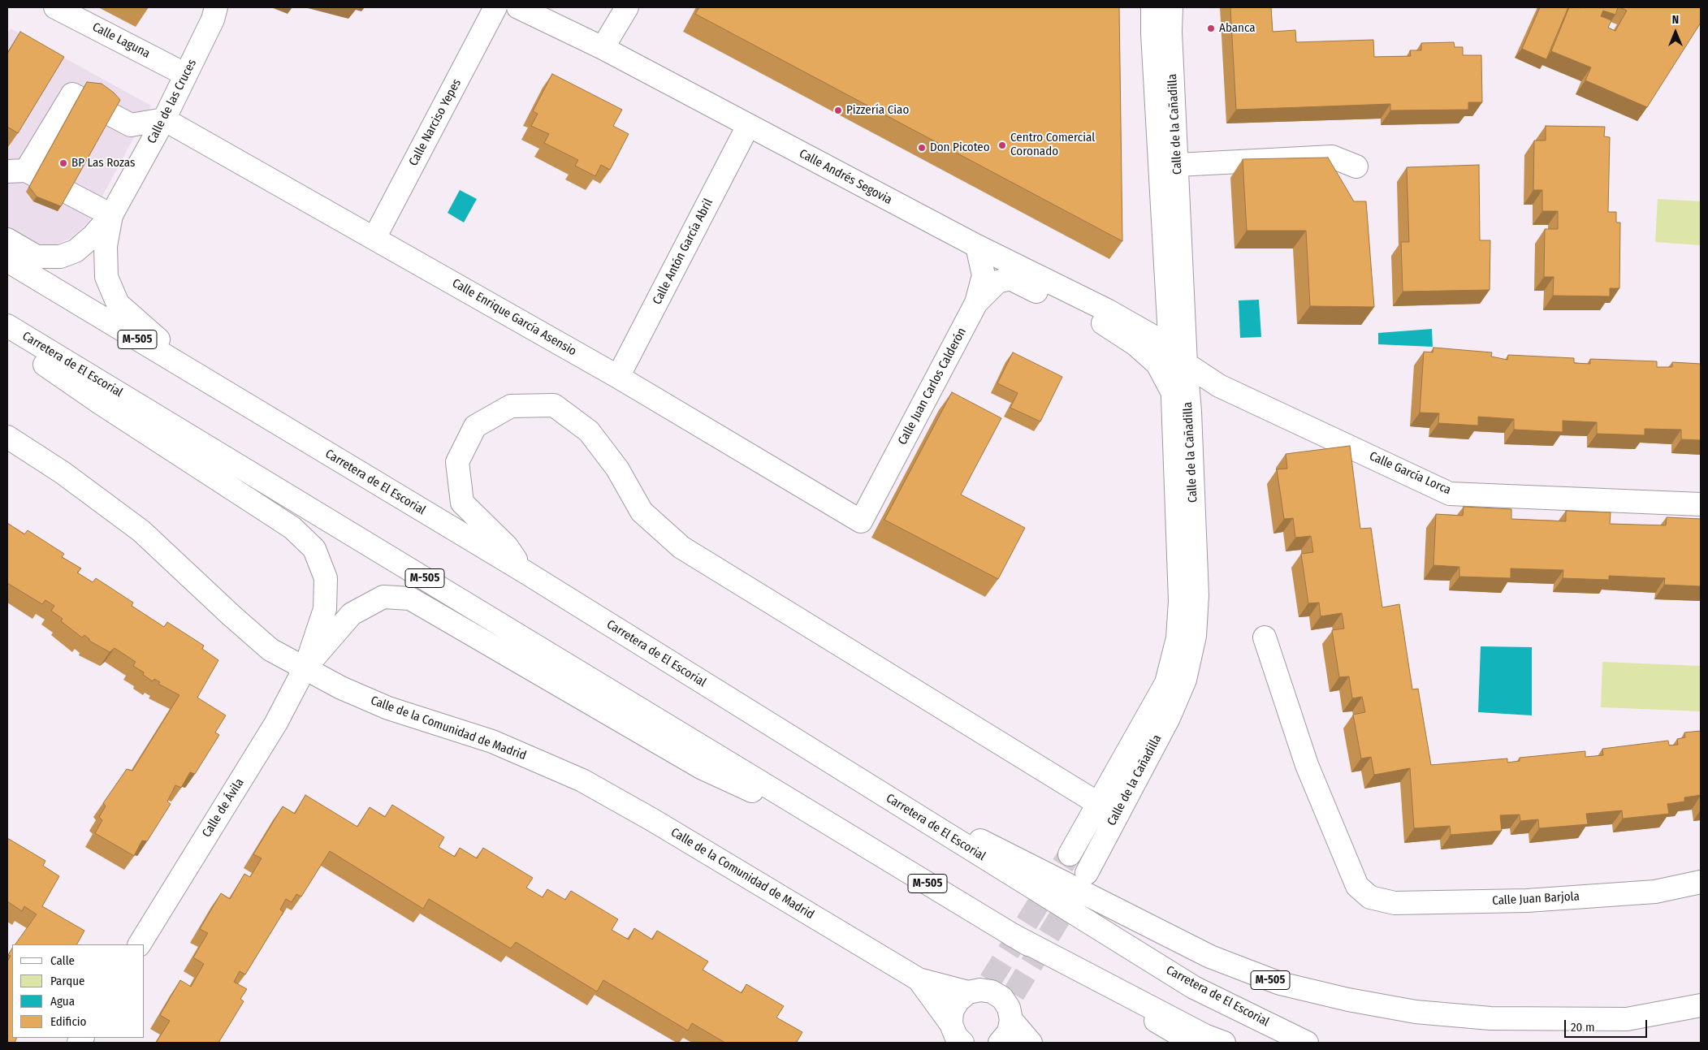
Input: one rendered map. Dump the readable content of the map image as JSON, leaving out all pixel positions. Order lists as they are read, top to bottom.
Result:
{
  "streets": {
    "main road": [
      "Calle Laguna",
      "Calle de las Cruces",
      "Calle Narciso Yepes",
      "Calle de la Cañadilla",
      "Calle Andrés Segovia",
      "Calle Antón García Abril",
      "Calle Enrique García Asensio",
      "M-505",
      "Carretera de El Escorial",
      "Calle Juan Carlos Calderón",
      "Calle García Lorca",
      "Calle de la Comunidad de Madrid",
      "Calle de Ávila",
      "Calle Juan Barjola"
    ]
  },
  "crossings": [
    ["Calle Laguna", "Calle de las Cruces"],
    ["Calle de las Cruces", "Calle Enrique García Asensio"],
    ["Calle de las Cruces", "M-505"],
    ["Calle Narciso Yepes", "Calle Enrique García Asensio"],
    ["Calle de la Cañadilla", "Calle Andrés Segovia"],
    ["Calle de la Cañadilla", "M-505"],
    ["Calle de la Cañadilla", "Calle García Lorca"],
    ["Calle Andrés Segovia", "Calle Antón García Abril"],
    ["Calle Andrés Segovia", "Calle Juan Carlos Calderón"],
    ["Calle Andrés Segovia", "Calle García Lorca"],
    ["Calle Antón García Abril", "Calle Enrique García Asensio"],
    ["Calle Enrique García Asensio", "Calle Juan Carlos Calderón"],
    ["M-505", "Carretera de El Escorial"],
    ["M-505", "Calle de la Comunidad de Madrid"],
    ["M-505", "Calle de Ávila"],
    ["Calle de la Comunidad de Madrid", "Calle de Ávila"]
  ],
  "places": [
    "Abanca",
    "Pizzería Ciao",
    "Centro Comercial Coronado",
    "Don Picoteo",
    "BP Las Rozas"
  ],
  "legend": [
    "Calle",
    "Parque",
    "Agua",
    "Edificio"
  ],
  "scale_bar": "20 m",
  "north": "top"
}
